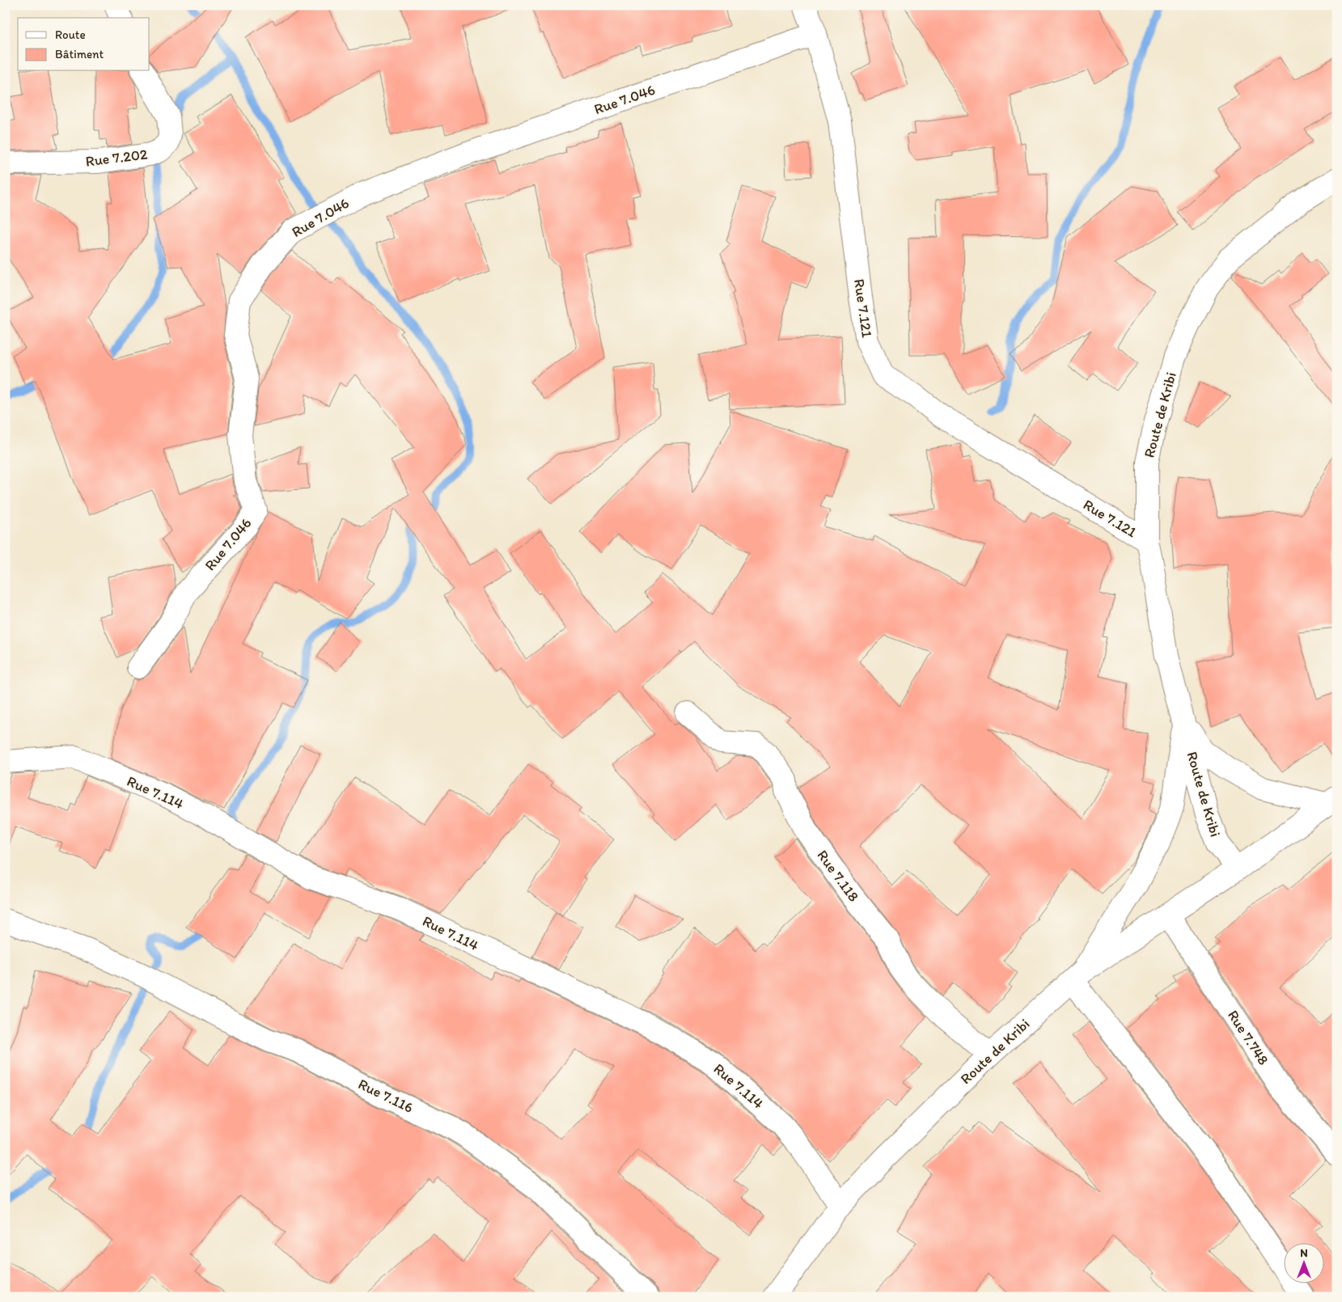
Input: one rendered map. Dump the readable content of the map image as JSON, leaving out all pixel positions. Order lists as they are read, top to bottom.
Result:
{
  "streets": {
    "street": [
      "Rue 7.046",
      "Rue 7.202",
      "Rue 7.121",
      "Route de Kribi",
      "Rue 7.114",
      "Rue 7.118",
      "Rue 7.748",
      "Rue 7.116"
    ]
  },
  "crossings": [
    ["Rue 7.046", "Rue 7.121"],
    ["Rue 7.121", "Route de Kribi"],
    ["Route de Kribi", "Rue 7.114"],
    ["Route de Kribi", "Rue 7.118"],
    ["Route de Kribi", "Rue 7.748"]
  ],
  "legend": ["Route", "Bâtiment"],
  "north": "top"
}
